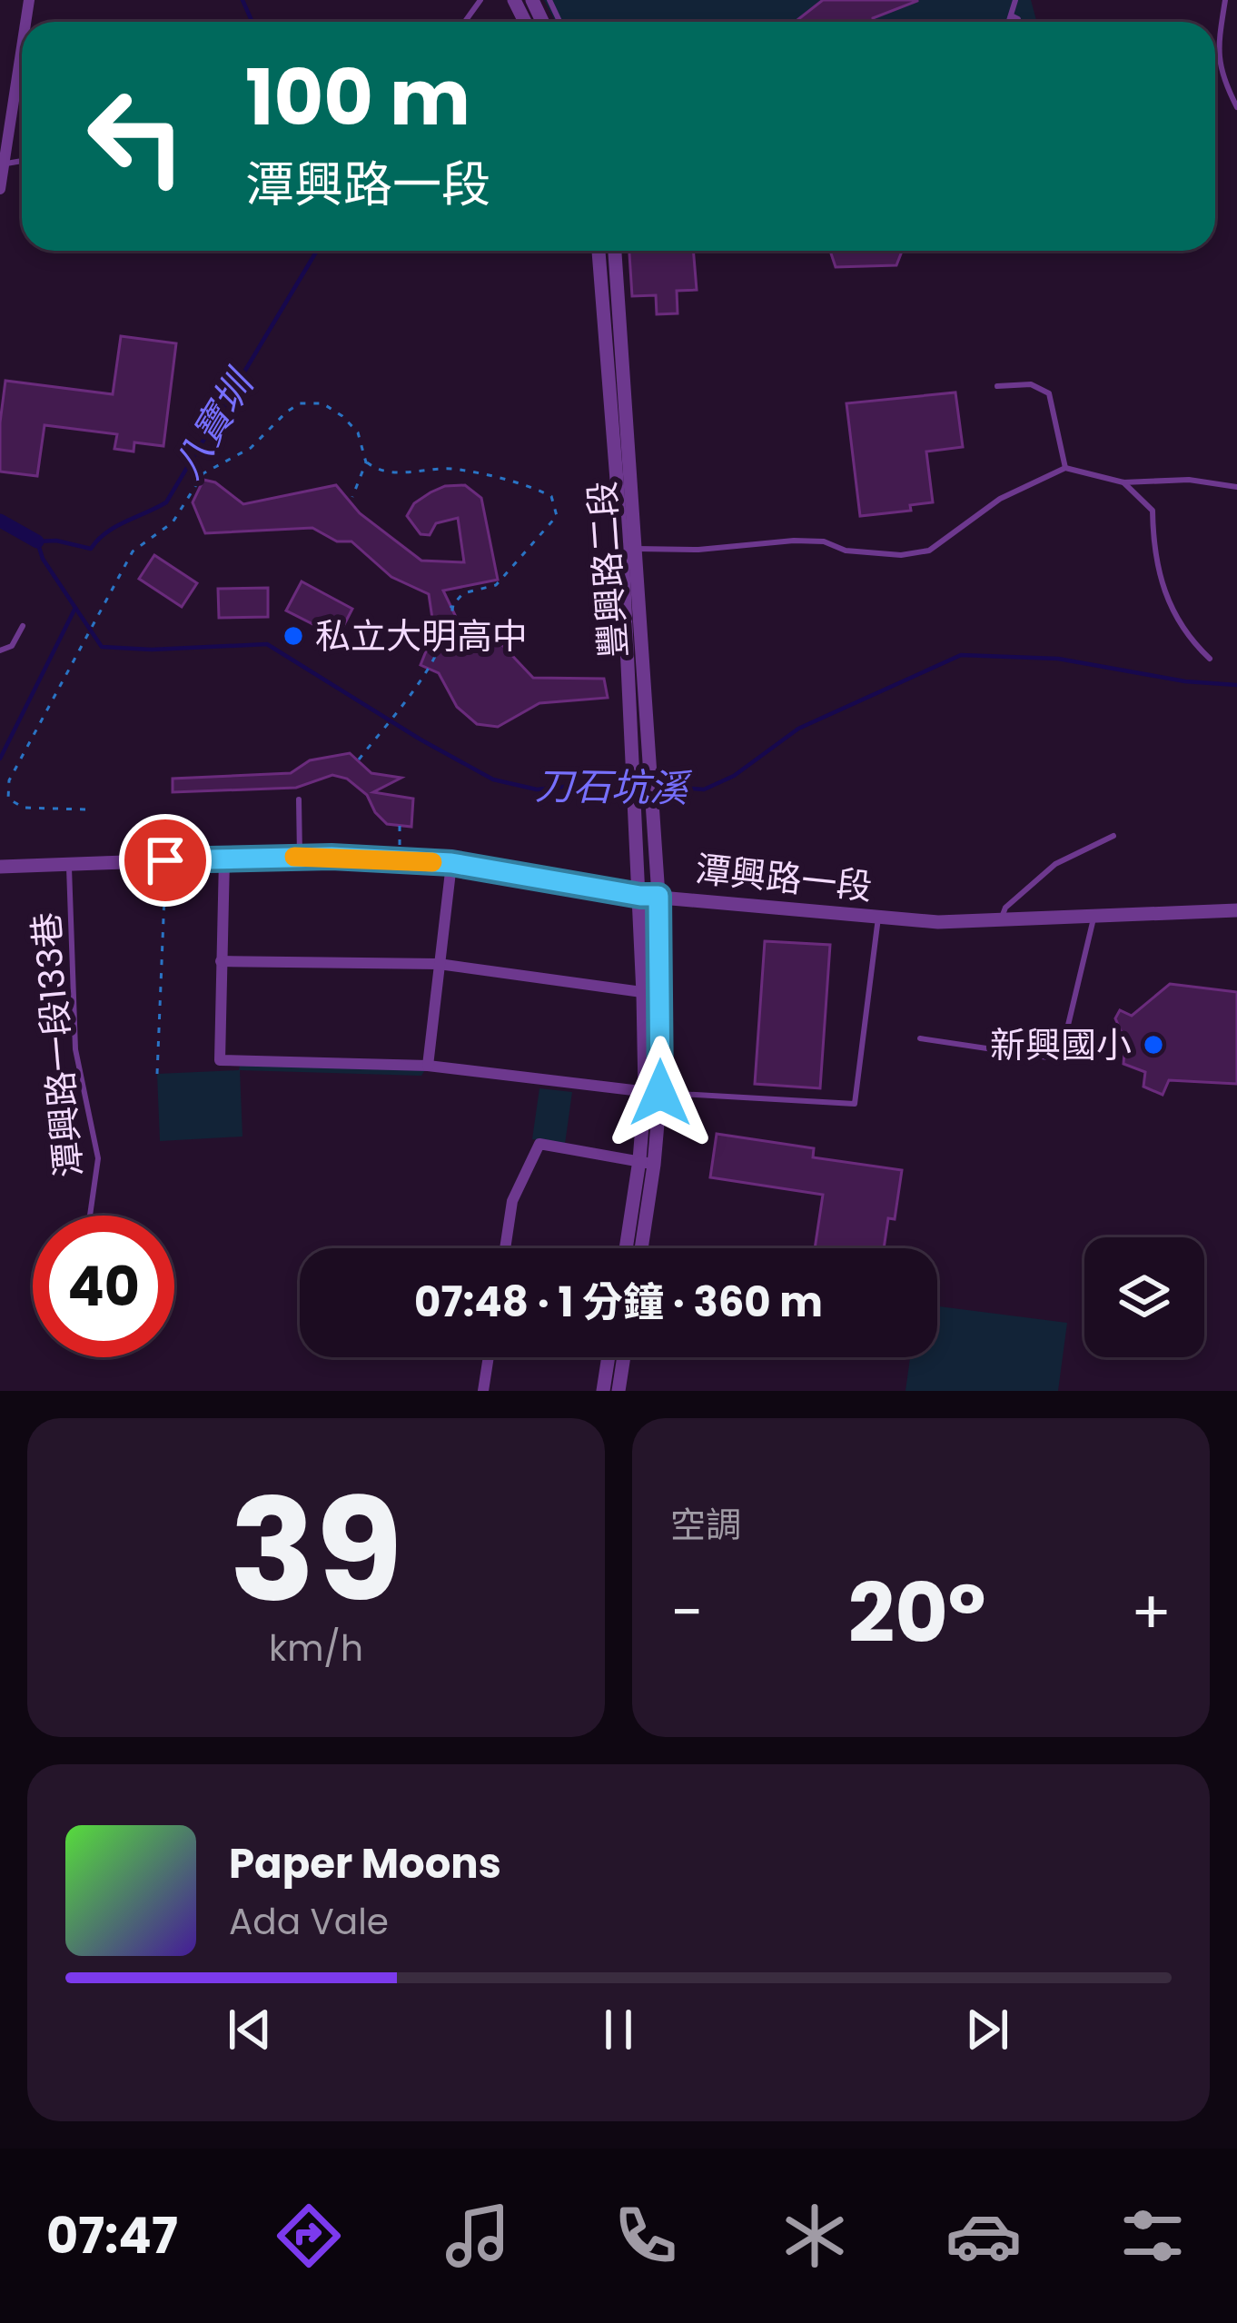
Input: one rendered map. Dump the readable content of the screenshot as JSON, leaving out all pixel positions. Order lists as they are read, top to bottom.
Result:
{
  "streets": {
    "street": ["豐興路二段", "潭興路一段"],
    "lane": ["潭興路一段133巷"]
  },
  "crossings": [
    ["豐興路二段", "潭興路一段"],
    ["潭興路一段", "潭興路一段133巷"]
  ],
  "water": ["八寶圳", "刀石坑溪"],
  "places": ["私立大明高中", "新興國小"],
  "page": {
    "turn": ["100 m", "潭興路一段"],
    "limit": "40",
    "trip": "07:48 · 1 分鐘 · 360 m",
    "tile": [
      ["39", "km/h"],
      "空調"
    ],
    "heat": ["−", "20°", "+"],
    "song": ["Paper Moons", "Ada Vale"],
    "tabs": "07:47"
  }
}
